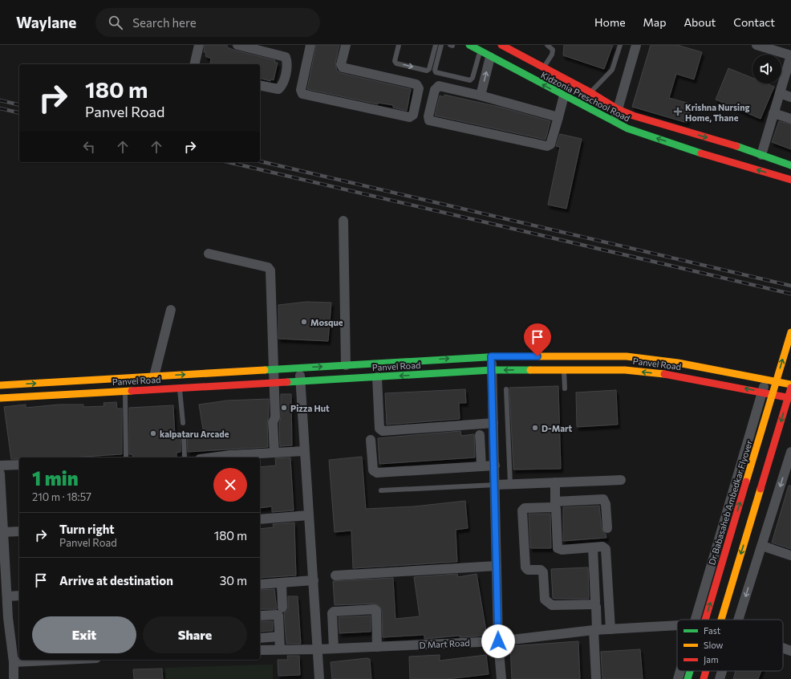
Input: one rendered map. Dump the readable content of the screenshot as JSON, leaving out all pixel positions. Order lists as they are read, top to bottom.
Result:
{
  "streets": {
    "street": [
      "Kidzonia Preschool Road",
      "Panvel Road",
      "Dr Babasaheb Ambedkar Flyover",
      "D Mart Road"
    ]
  },
  "places": {
    "health": ["Krishna Nursing Home, Thane"],
    "other": [
      "Mosque",
      "Pizza Hut",
      "D-Mart",
      "kalpataru Arcade"
    ]
  },
  "legend": ["Fast", "Slow", "Jam"],
  "page": {
    "header": "Waylane",
    "search": "Search here",
    "nav": [
      "Home",
      "Map",
      "About",
      "Contact"
    ],
    "turn": ["180 m", "Panvel Road"],
    "heading": ["1 min", "210 m · 18:57"],
    "list": [
      {
        "name": "Turn right",
        "note": "Panvel Road",
        "value": "180 m"
      },
      {
        "name": "Arrive at destination",
        "value": "30 m"
      }
    ],
    "buttons": ["Exit", "Share"]
  }
}
